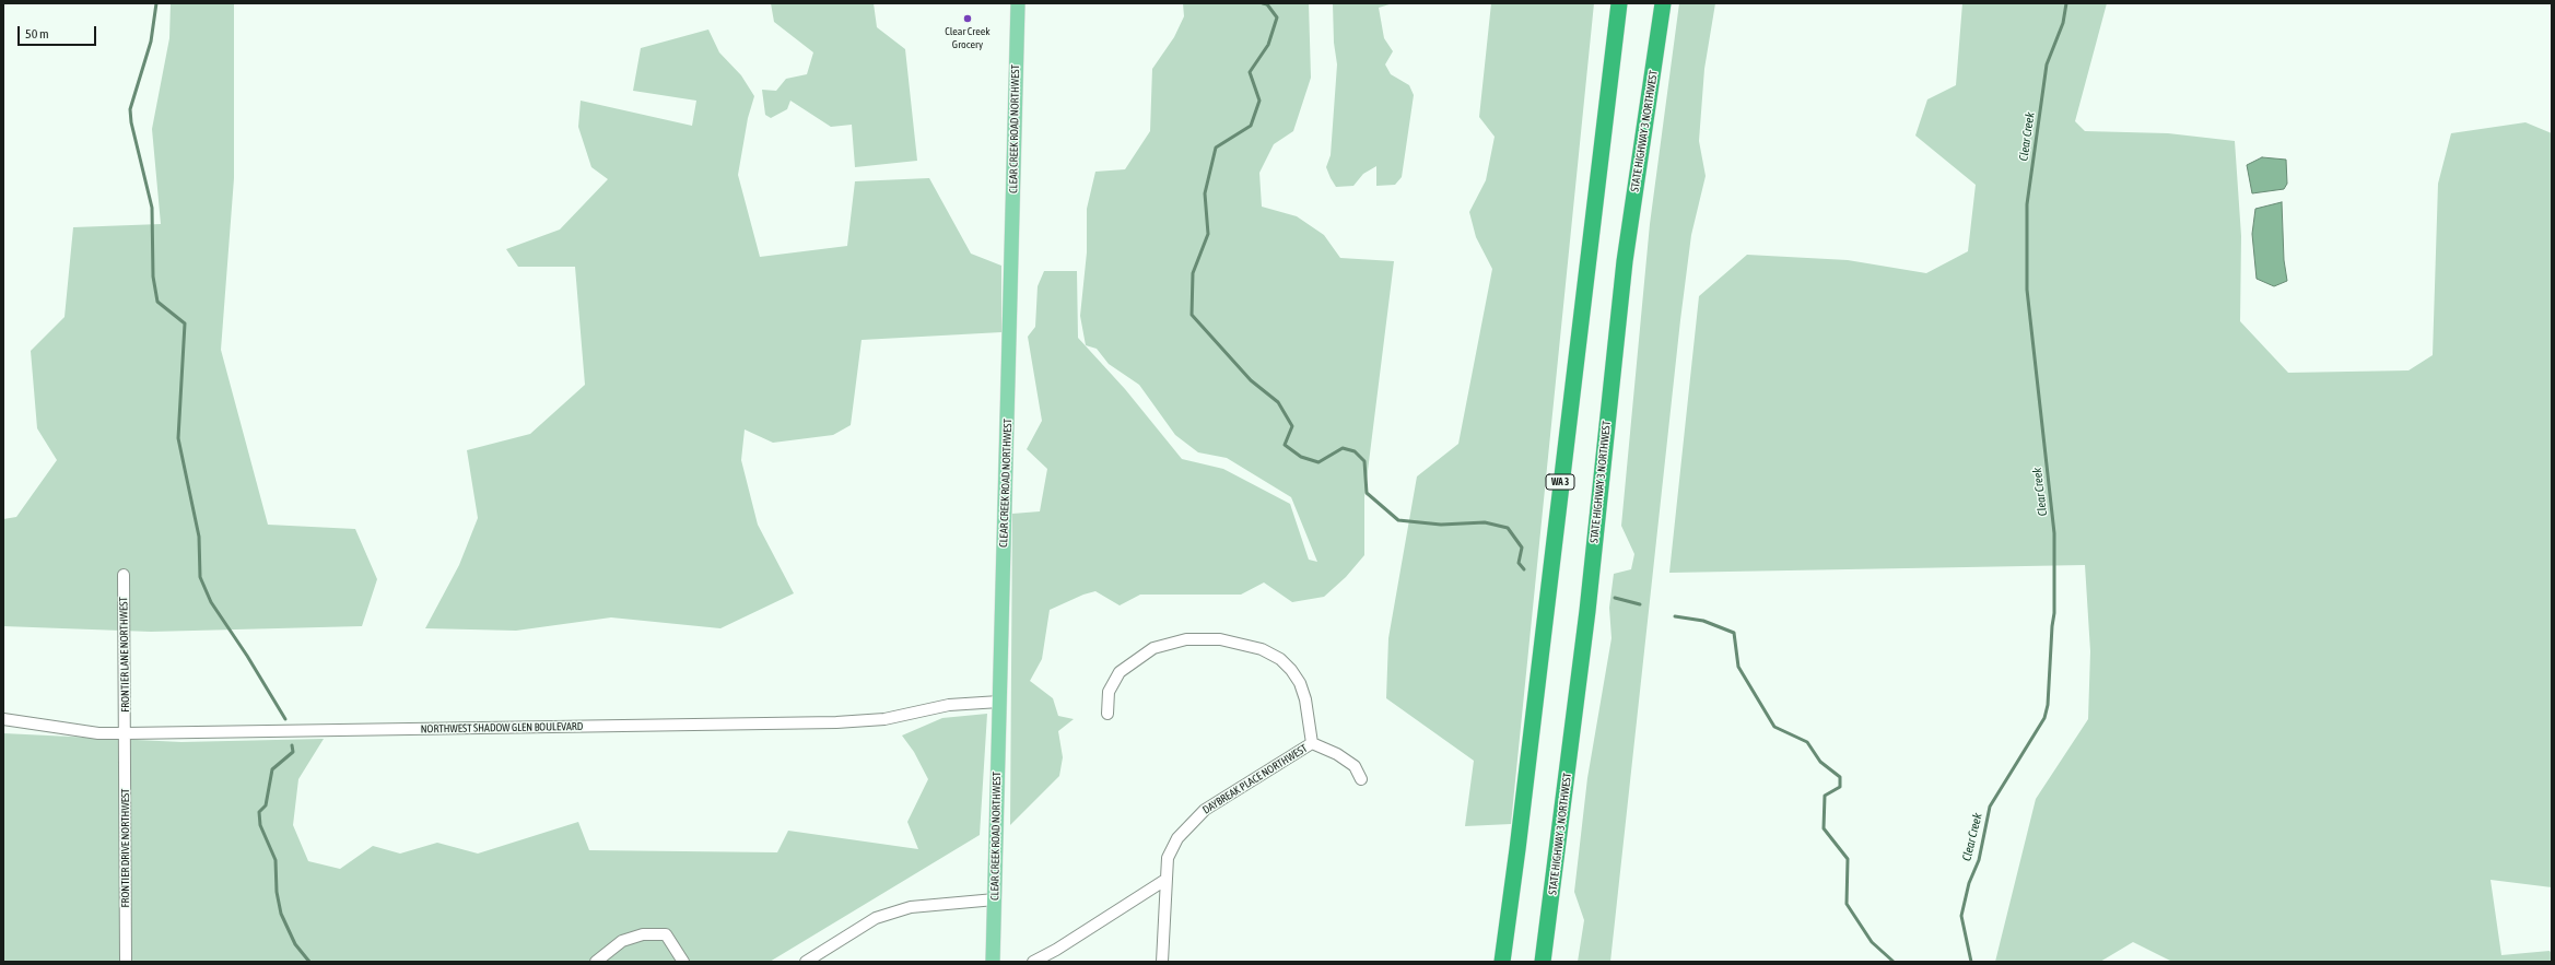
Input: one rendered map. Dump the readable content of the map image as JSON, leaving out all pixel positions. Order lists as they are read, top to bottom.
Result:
{
  "streets": {
    "highway": ["STATE HIGHWAY 3 NORTHWEST", "WA 3"],
    "main road": ["CLEAR CREEK ROAD NORTHWEST"],
    "street": [
      "FRONTIER LANE NORTHWEST",
      "NORTHWEST SHADOW GLEN BOULEVARD",
      "DAYBREAK PLACE NORTHWEST",
      "FRONTIER DRIVE NORTHWEST"
    ]
  },
  "crossings": [
    ["CLEAR CREEK ROAD NORTHWEST", "NORTHWEST SHADOW GLEN BOULEVARD"],
    ["FRONTIER LANE NORTHWEST", "NORTHWEST SHADOW GLEN BOULEVARD"],
    ["FRONTIER LANE NORTHWEST", "FRONTIER DRIVE NORTHWEST"],
    ["NORTHWEST SHADOW GLEN BOULEVARD", "FRONTIER DRIVE NORTHWEST"]
  ],
  "water": ["Clear Creek"],
  "places": ["Clear Creek Grocery"],
  "scale_bar": "50 m"
}
